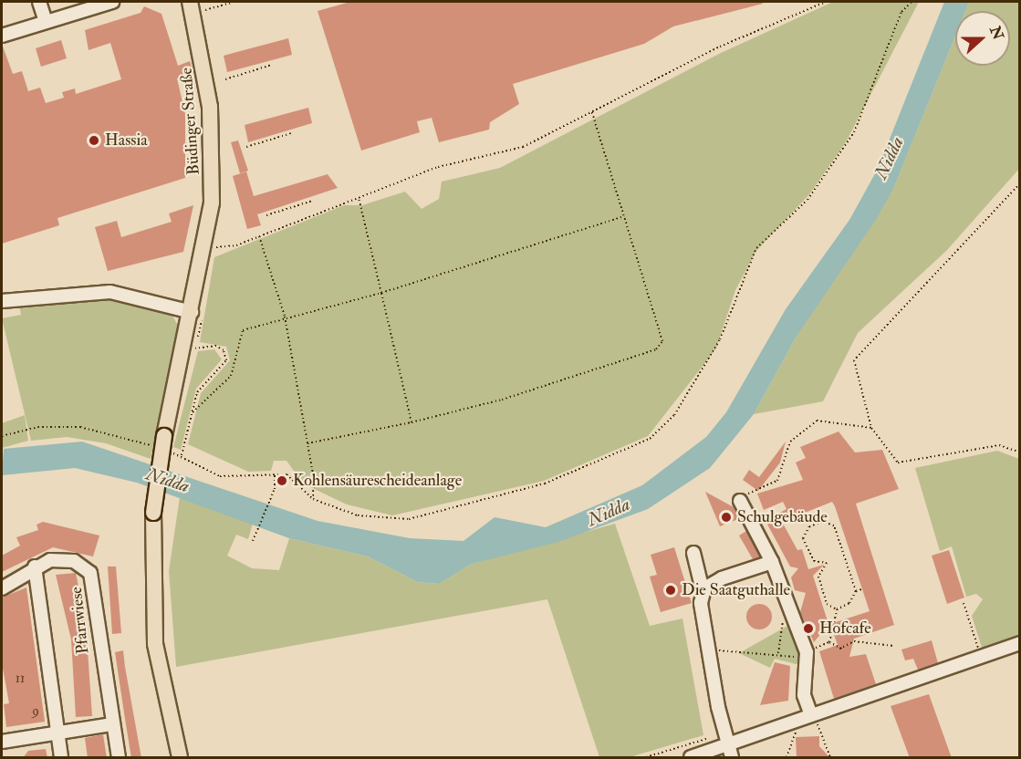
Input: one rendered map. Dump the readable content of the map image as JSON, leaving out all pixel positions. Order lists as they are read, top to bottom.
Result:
{
  "streets": {
    "main road": ["Büdinger Straße"],
    "street": ["Pfarrwiese"]
  },
  "water": ["Nidda"],
  "places": [
    "Hassia",
    "Kohlensäurescheideanlage",
    "Schulgebäude",
    "Die Saatguthalle",
    "Hofcafe"
  ],
  "house_numbers": ["11", "9"],
  "north": "right"
}
